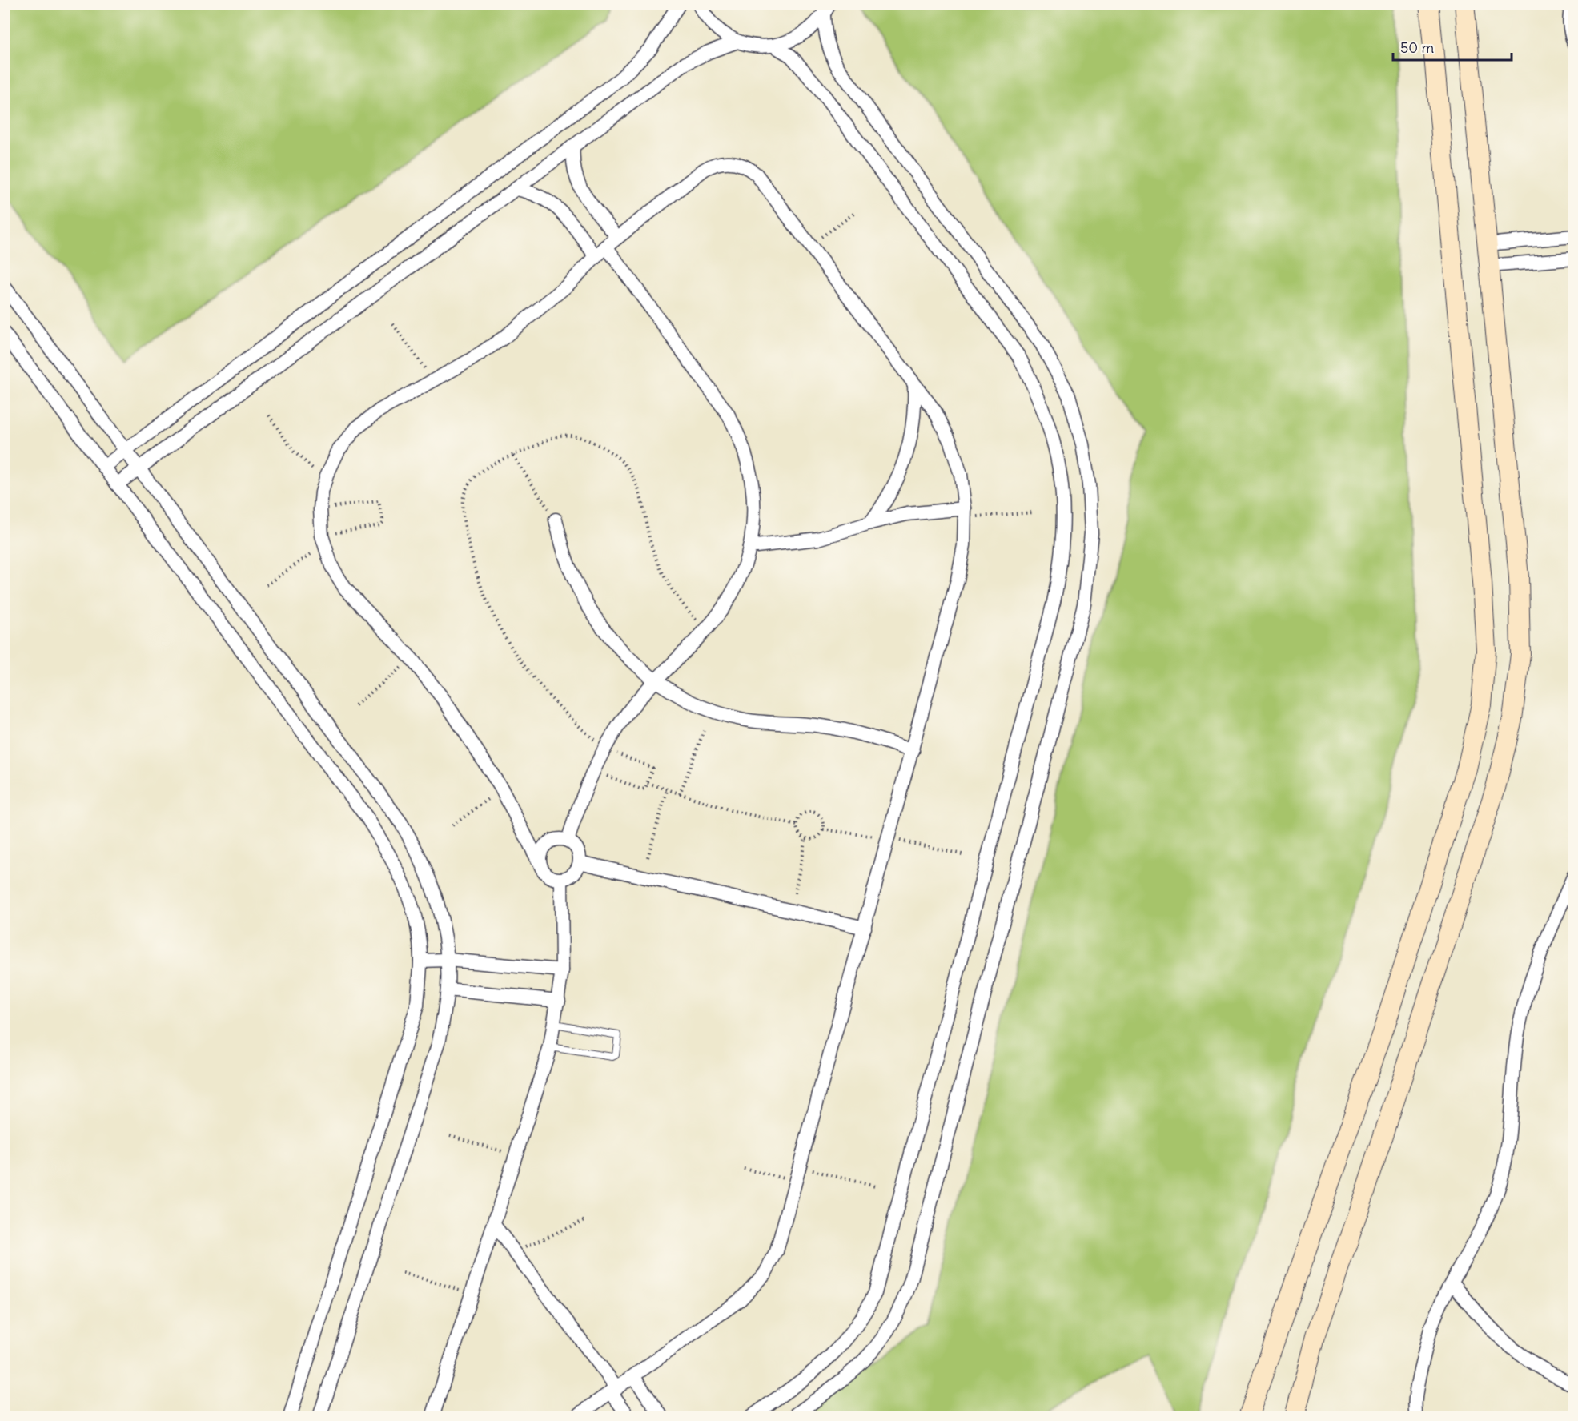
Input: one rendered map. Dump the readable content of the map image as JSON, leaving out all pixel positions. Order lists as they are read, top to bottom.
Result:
{
  "scale_bar": "50 m"
}
